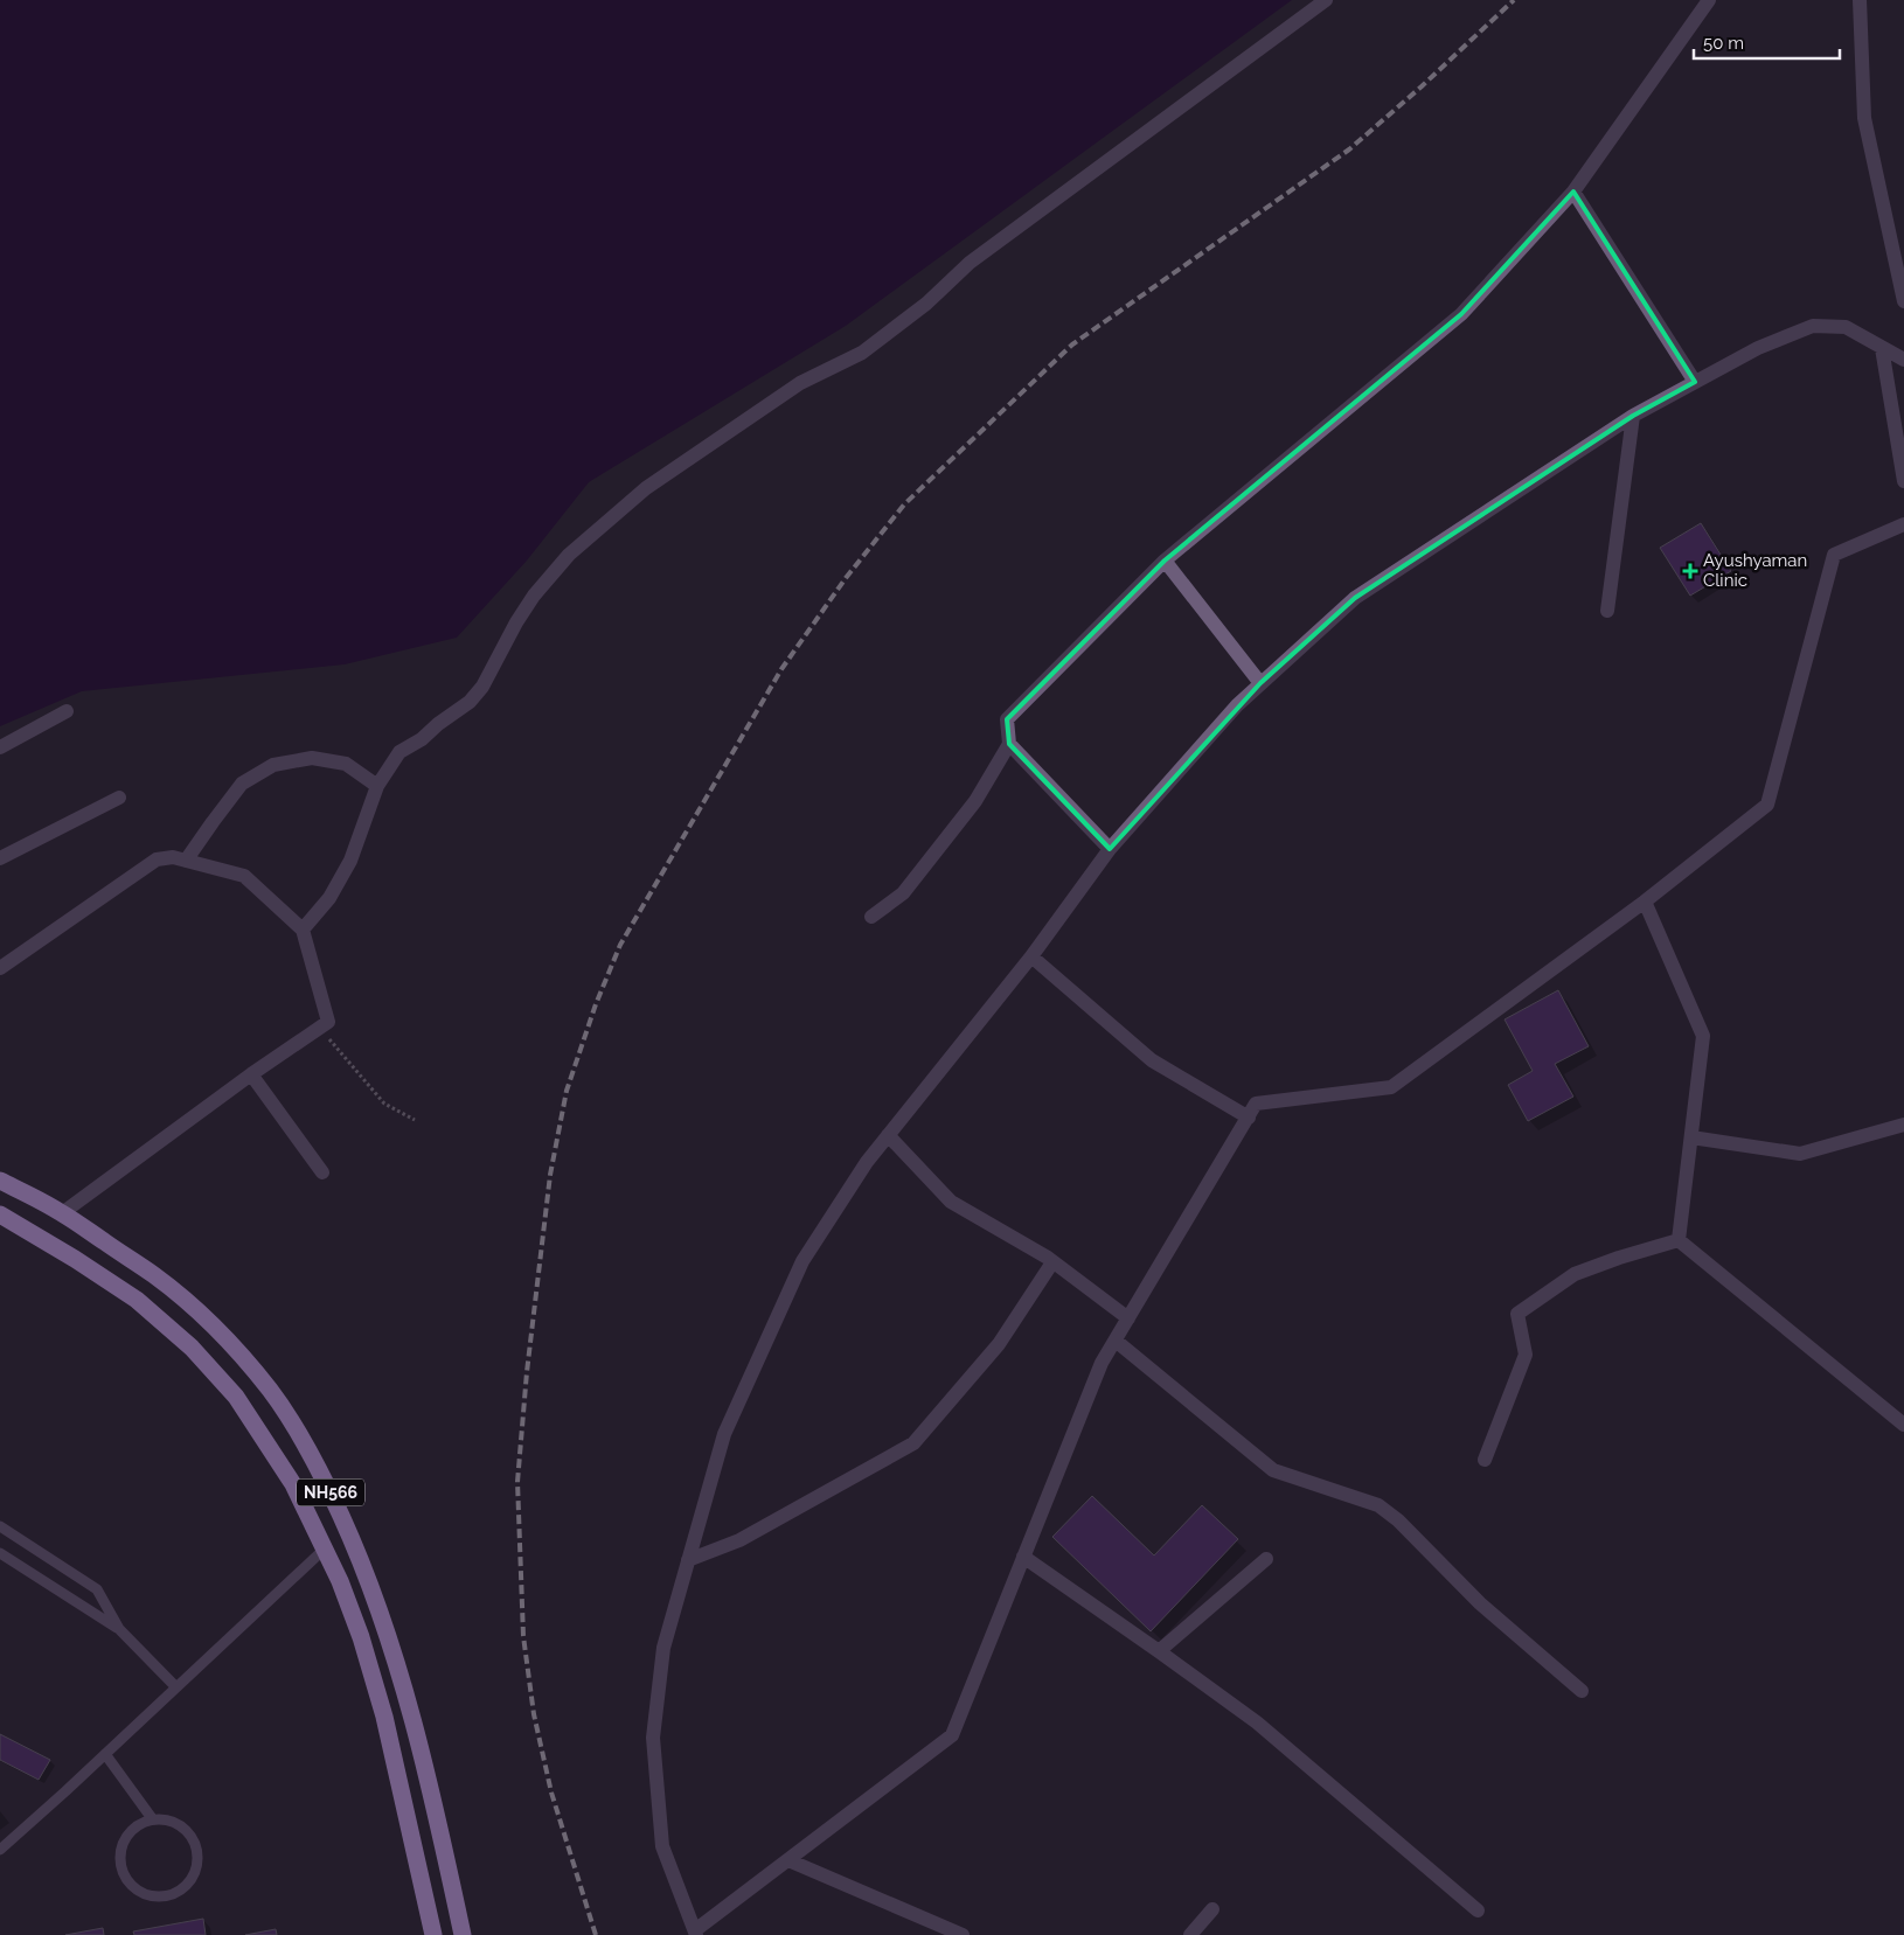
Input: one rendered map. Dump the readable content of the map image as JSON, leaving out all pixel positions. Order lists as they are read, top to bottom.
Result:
{
  "streets": {
    "highway": ["NH566"]
  },
  "places": {
    "health": ["Ayushyaman Clinic"]
  },
  "scale_bar": "50 m"
}
